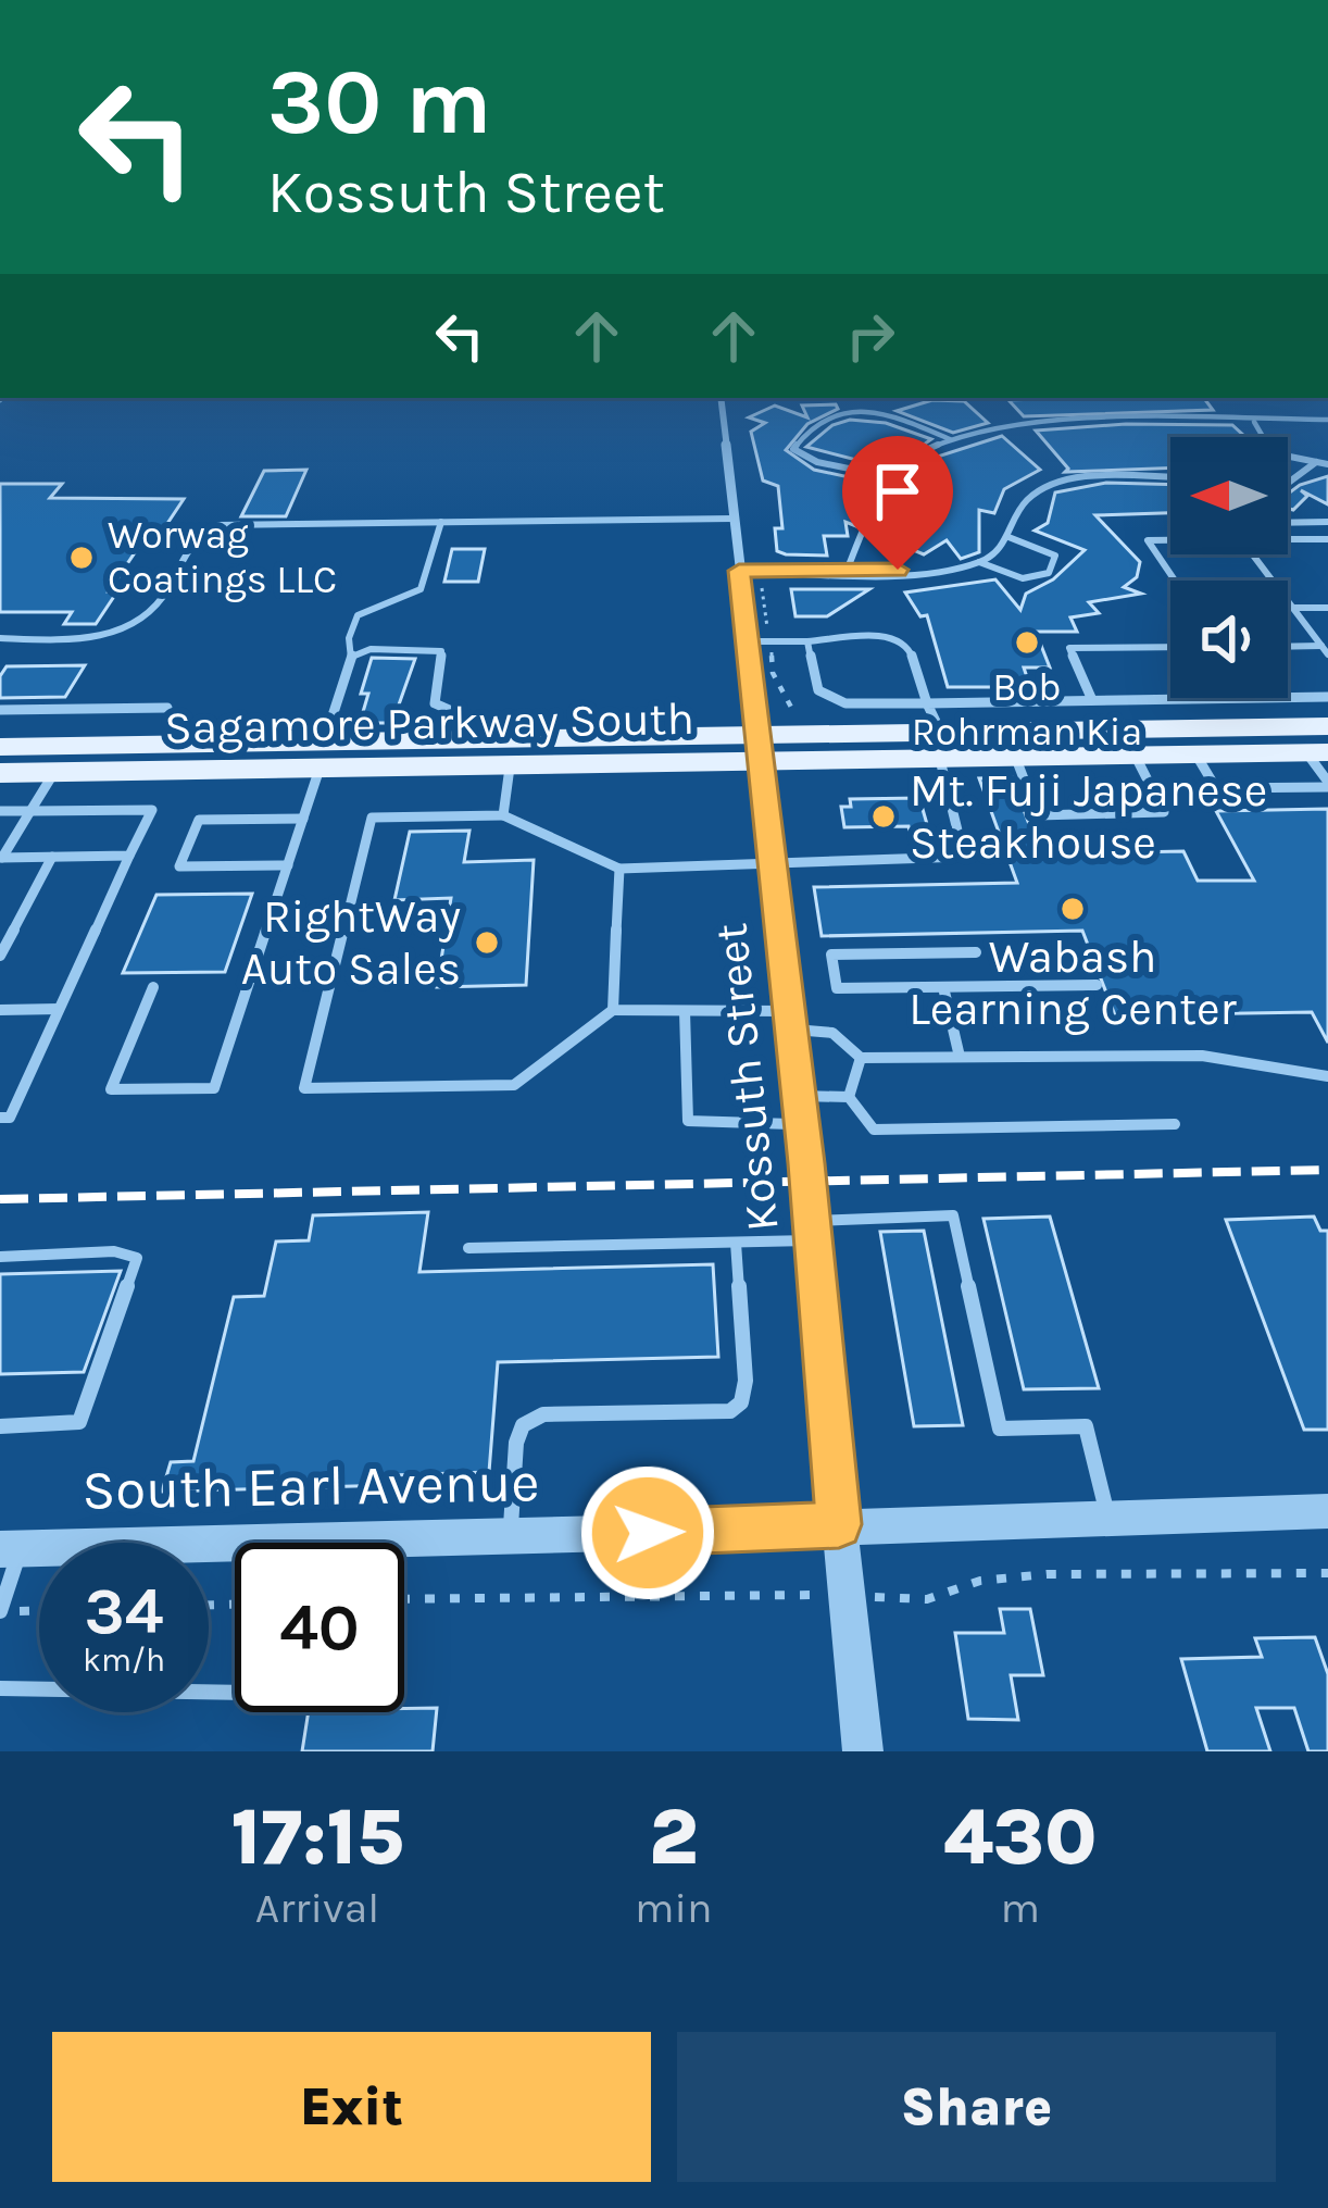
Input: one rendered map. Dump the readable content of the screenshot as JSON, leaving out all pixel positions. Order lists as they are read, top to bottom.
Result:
{
  "streets": {
    "main road": ["Sagamore Parkway South"],
    "street": ["Kossuth Street", "South Earl Avenue"]
  },
  "crossings": [
    ["Sagamore Parkway South", "Kossuth Street"],
    ["Kossuth Street", "South Earl Avenue"]
  ],
  "places": [
    "Worwag Coatings LLC",
    "Bob Rohrman Kia",
    "Mt. Fuji Japanese Steakhouse",
    "Wabash Learning Center",
    "RightWay Auto Sales"
  ],
  "north": "left",
  "page": {
    "turn": ["30 m", "Kossuth Street"],
    "speed": "34 km/h",
    "limit": "40",
    "eta": [
      "17:15",
      "Arrival",
      "2",
      "min",
      "430",
      "m"
    ],
    "buttons": ["Exit", "Share"]
  }
}
